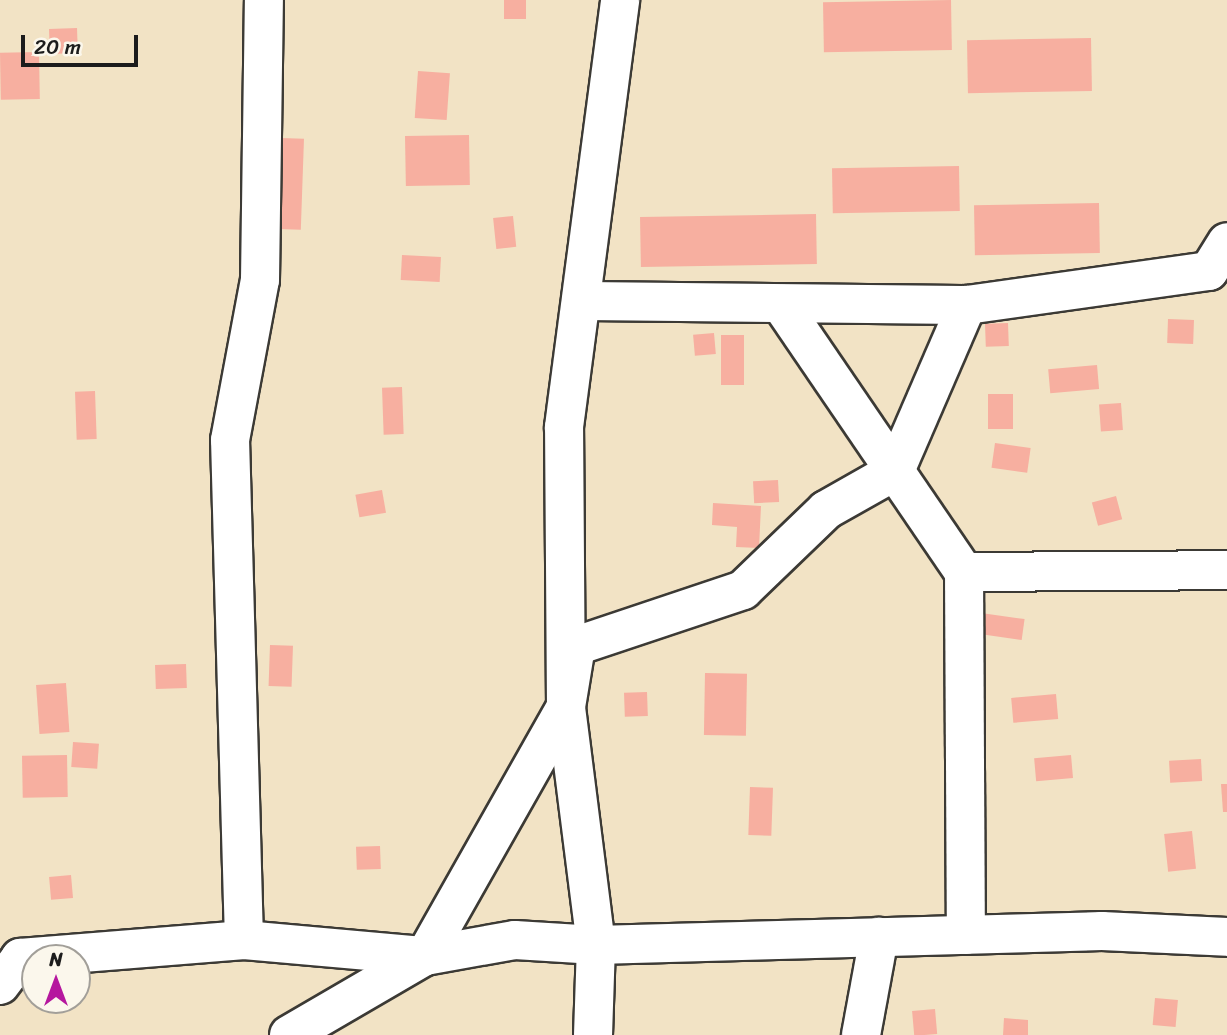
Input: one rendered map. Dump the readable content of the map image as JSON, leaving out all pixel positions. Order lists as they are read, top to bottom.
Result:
{
  "scale_bar": "20 m",
  "north": "top"
}
